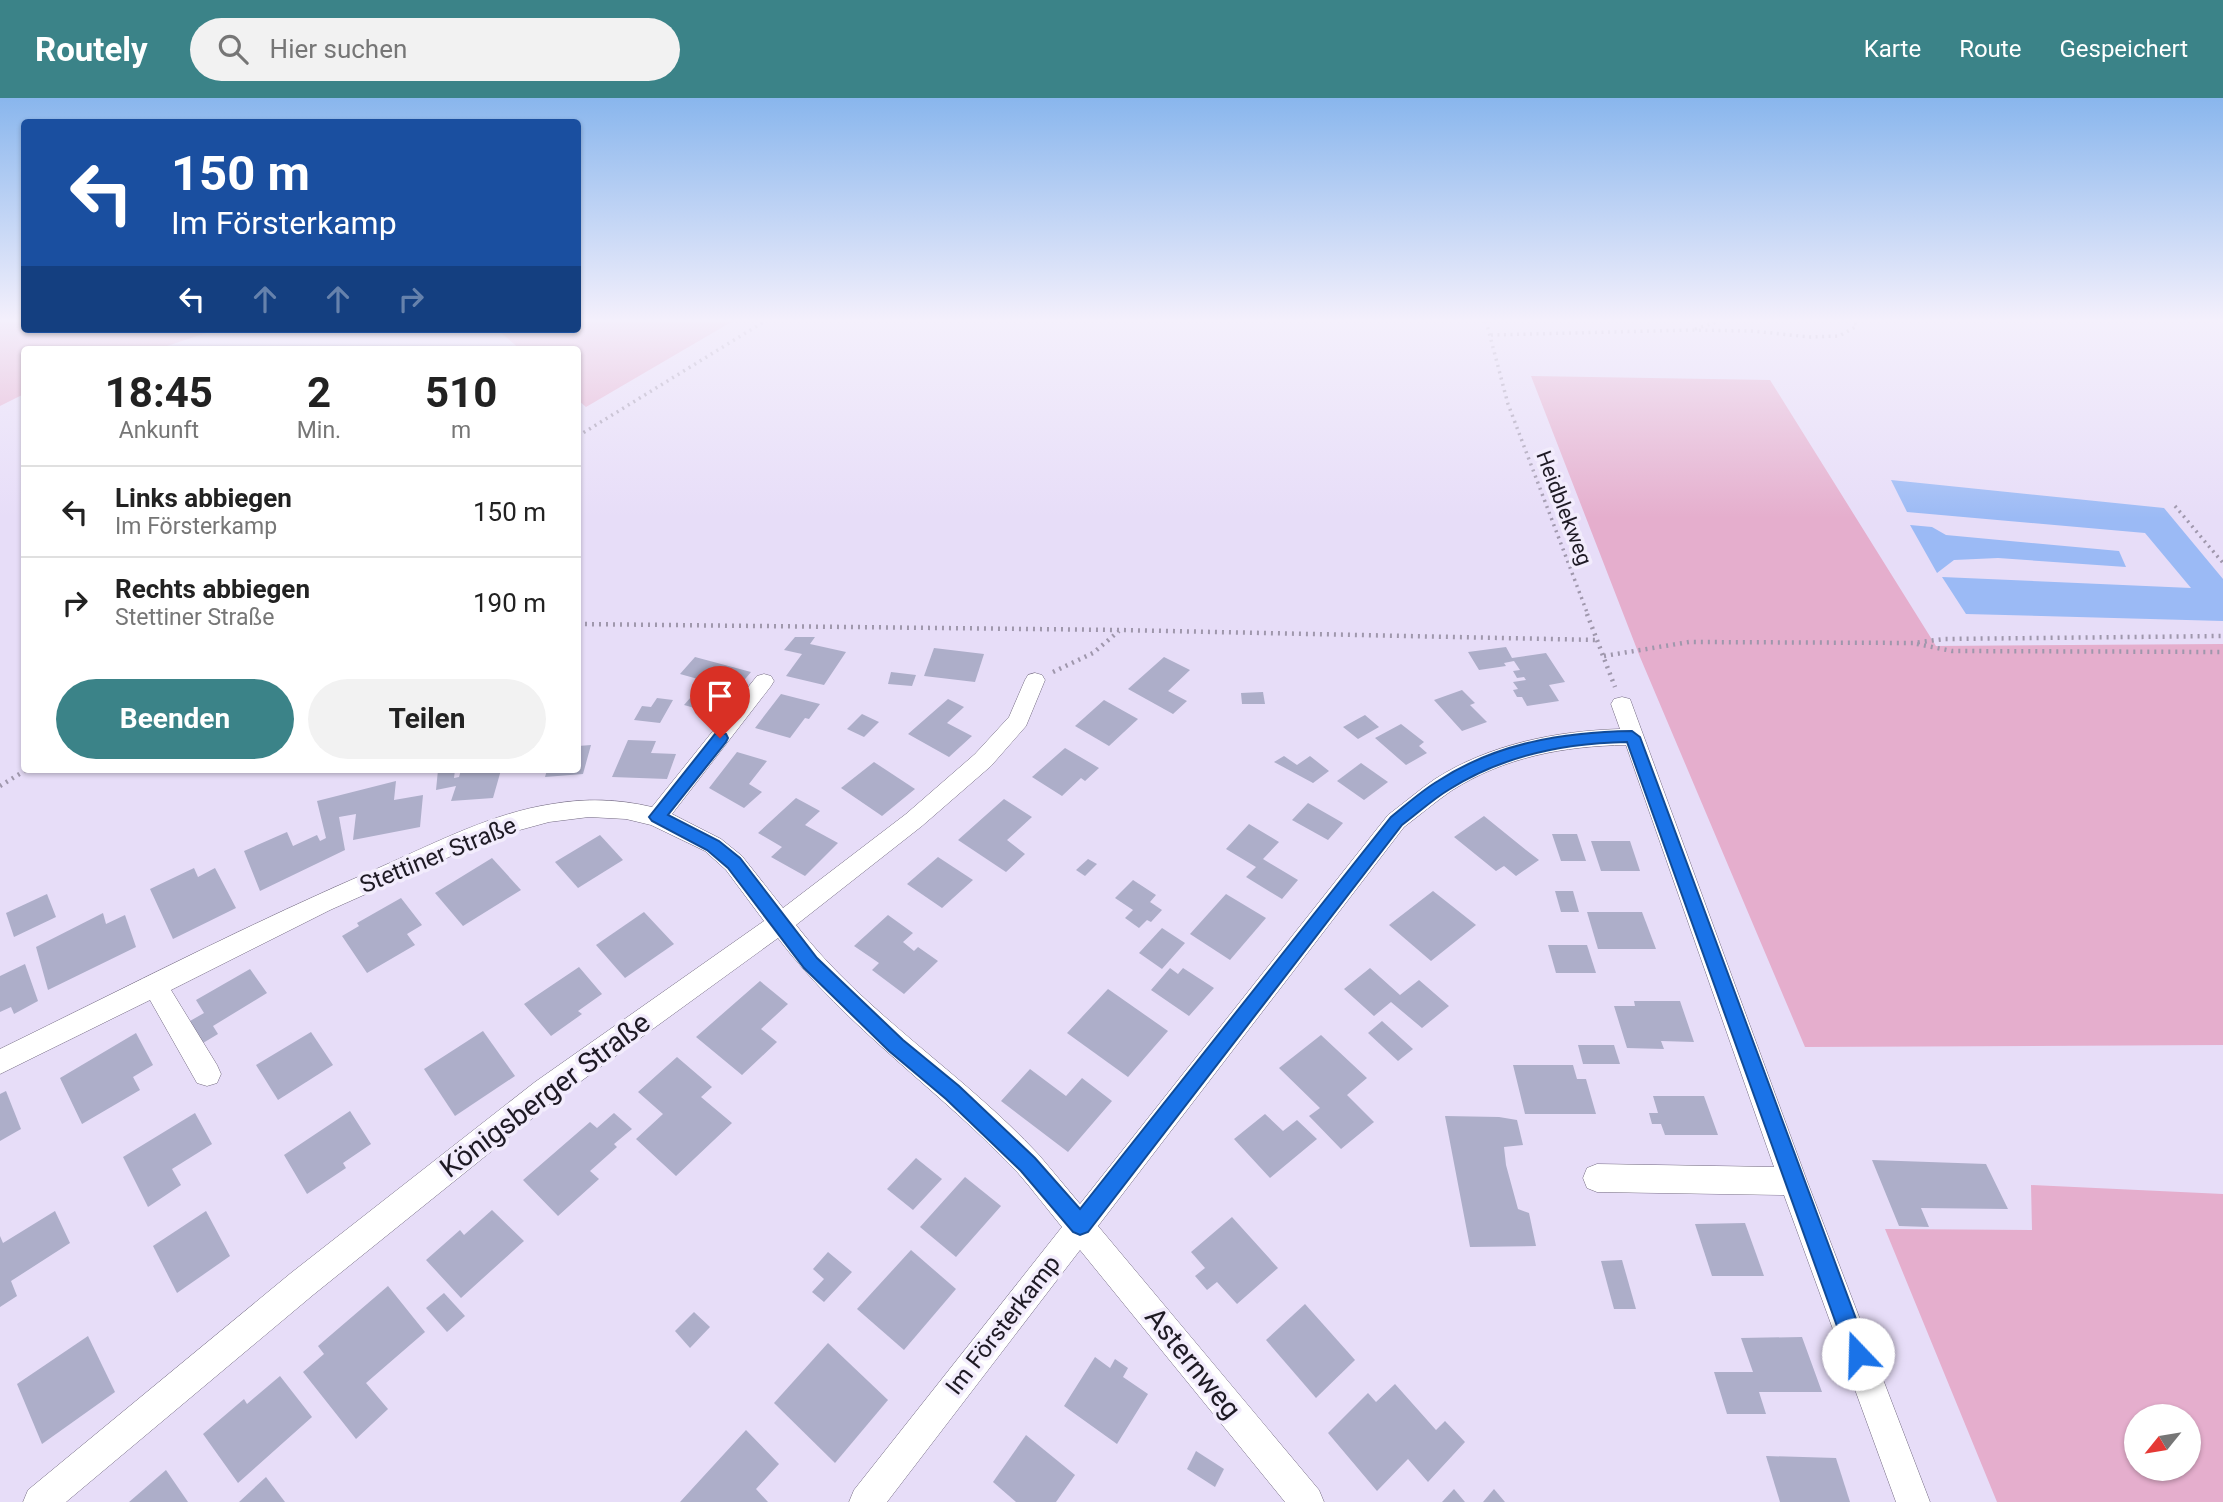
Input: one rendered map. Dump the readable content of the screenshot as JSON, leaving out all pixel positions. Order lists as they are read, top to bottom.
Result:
{
  "streets": {
    "street": [
      "Stettiner Straße",
      "Königsberger Straße",
      "Im Försterkamp",
      "Asternweg"
    ],
    "path": ["Heidblekweg"]
  },
  "crossings": [
    ["Stettiner Straße", "Königsberger Straße"],
    ["Stettiner Straße", "Im Försterkamp"],
    ["Stettiner Straße", "Asternweg"],
    ["Im Försterkamp", "Asternweg"]
  ],
  "north": "bottom left",
  "page": {
    "header": "Routely",
    "search": "Hier suchen",
    "nav": ["Karte", "Route", "Gespeichert"],
    "turn": ["150 m", "Im Försterkamp"],
    "eta": [
      "18:45",
      "Ankunft",
      "2",
      "Min.",
      "510",
      "m"
    ],
    "list": [
      {
        "name": "Links abbiegen",
        "note": "Im Försterkamp",
        "value": "150 m"
      },
      {
        "name": "Rechts abbiegen",
        "note": "Stettiner Straße",
        "value": "190 m"
      }
    ],
    "buttons": ["Beenden", "Teilen"]
  }
}
